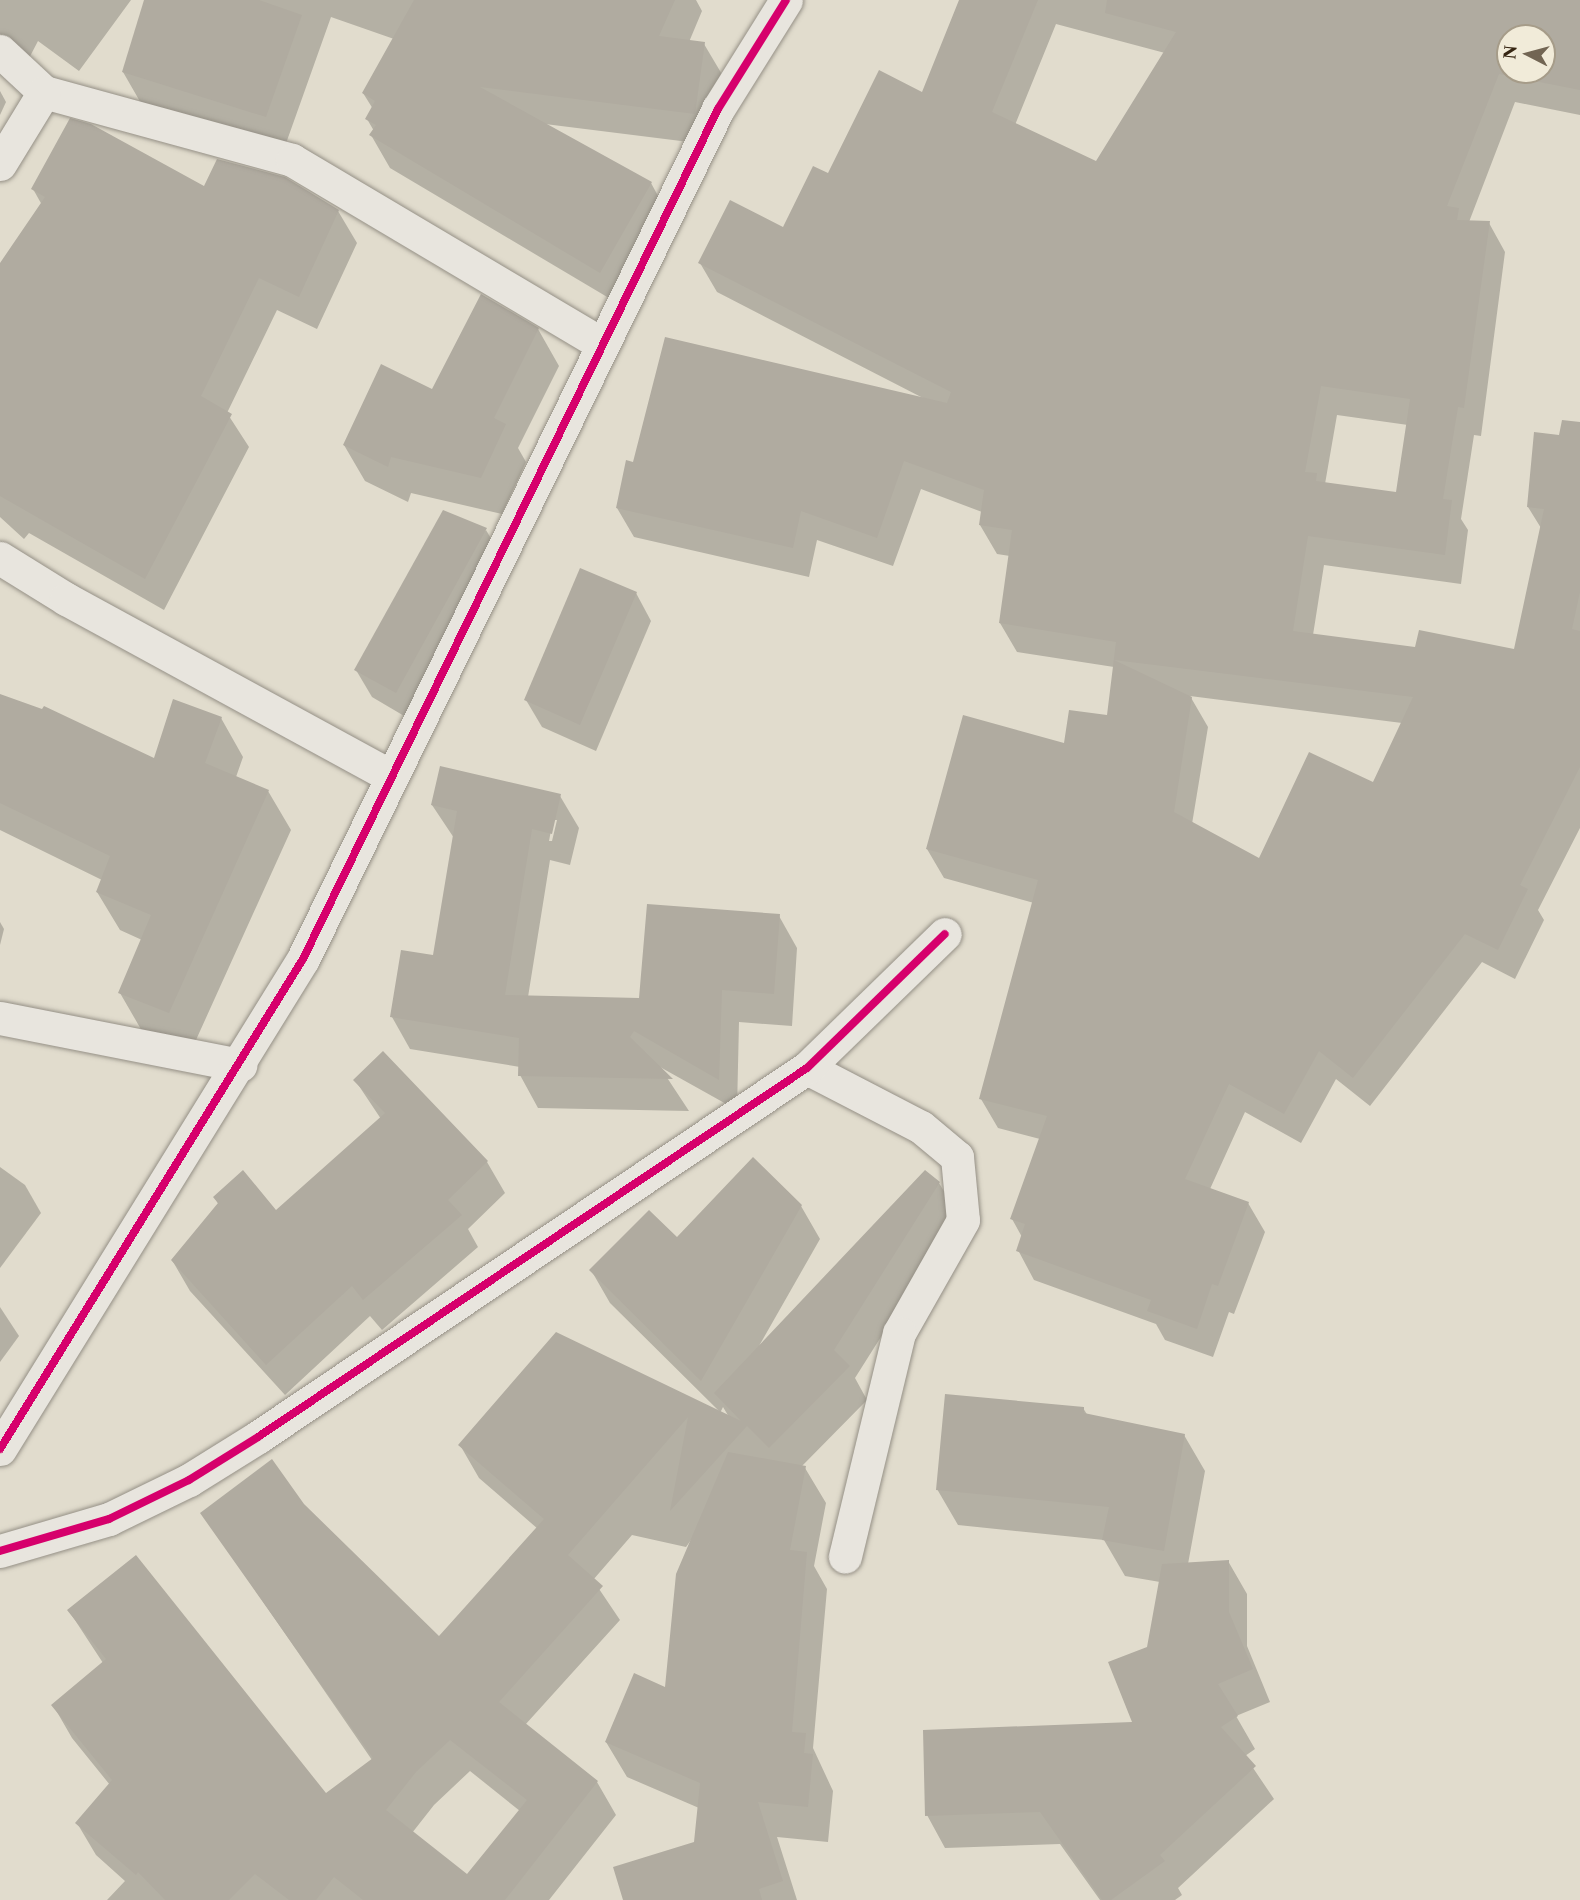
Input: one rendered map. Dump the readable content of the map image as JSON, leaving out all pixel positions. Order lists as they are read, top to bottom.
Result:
{
  "north": "left"
}
